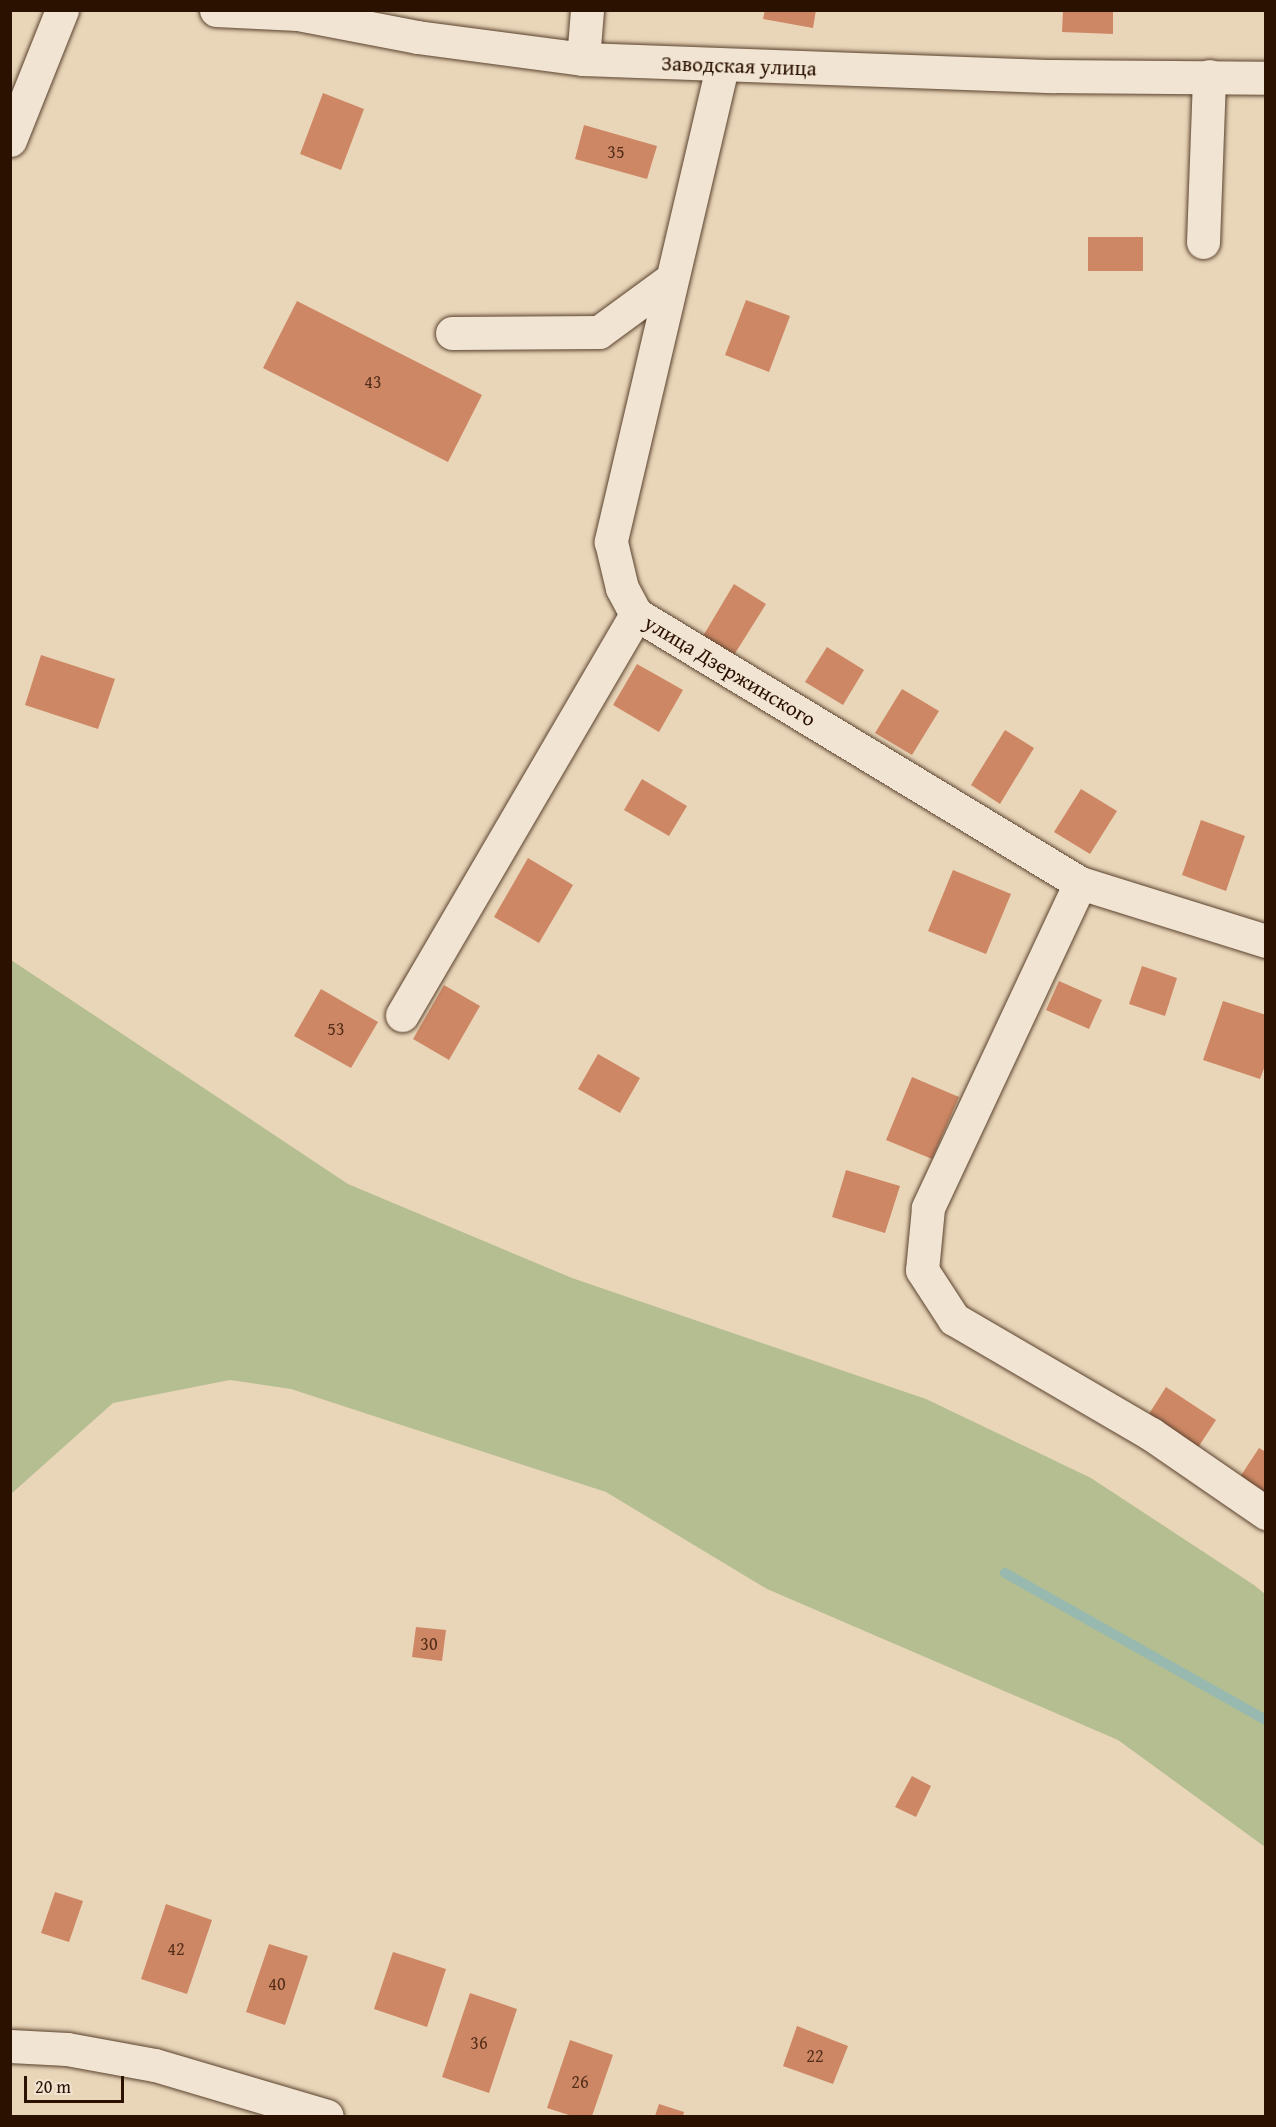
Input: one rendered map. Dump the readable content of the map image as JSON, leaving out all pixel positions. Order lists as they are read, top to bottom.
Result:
{
  "streets": {
    "street": ["Заводская улица", "улица Дзержинского"]
  },
  "crossings": [
    ["Заводская улица", "улица Дзержинского"]
  ],
  "house_numbers": [
    "35",
    "43",
    "53",
    "30",
    "42",
    "40",
    "36",
    "22",
    "26"
  ],
  "scale_bar": "20 m"
}
